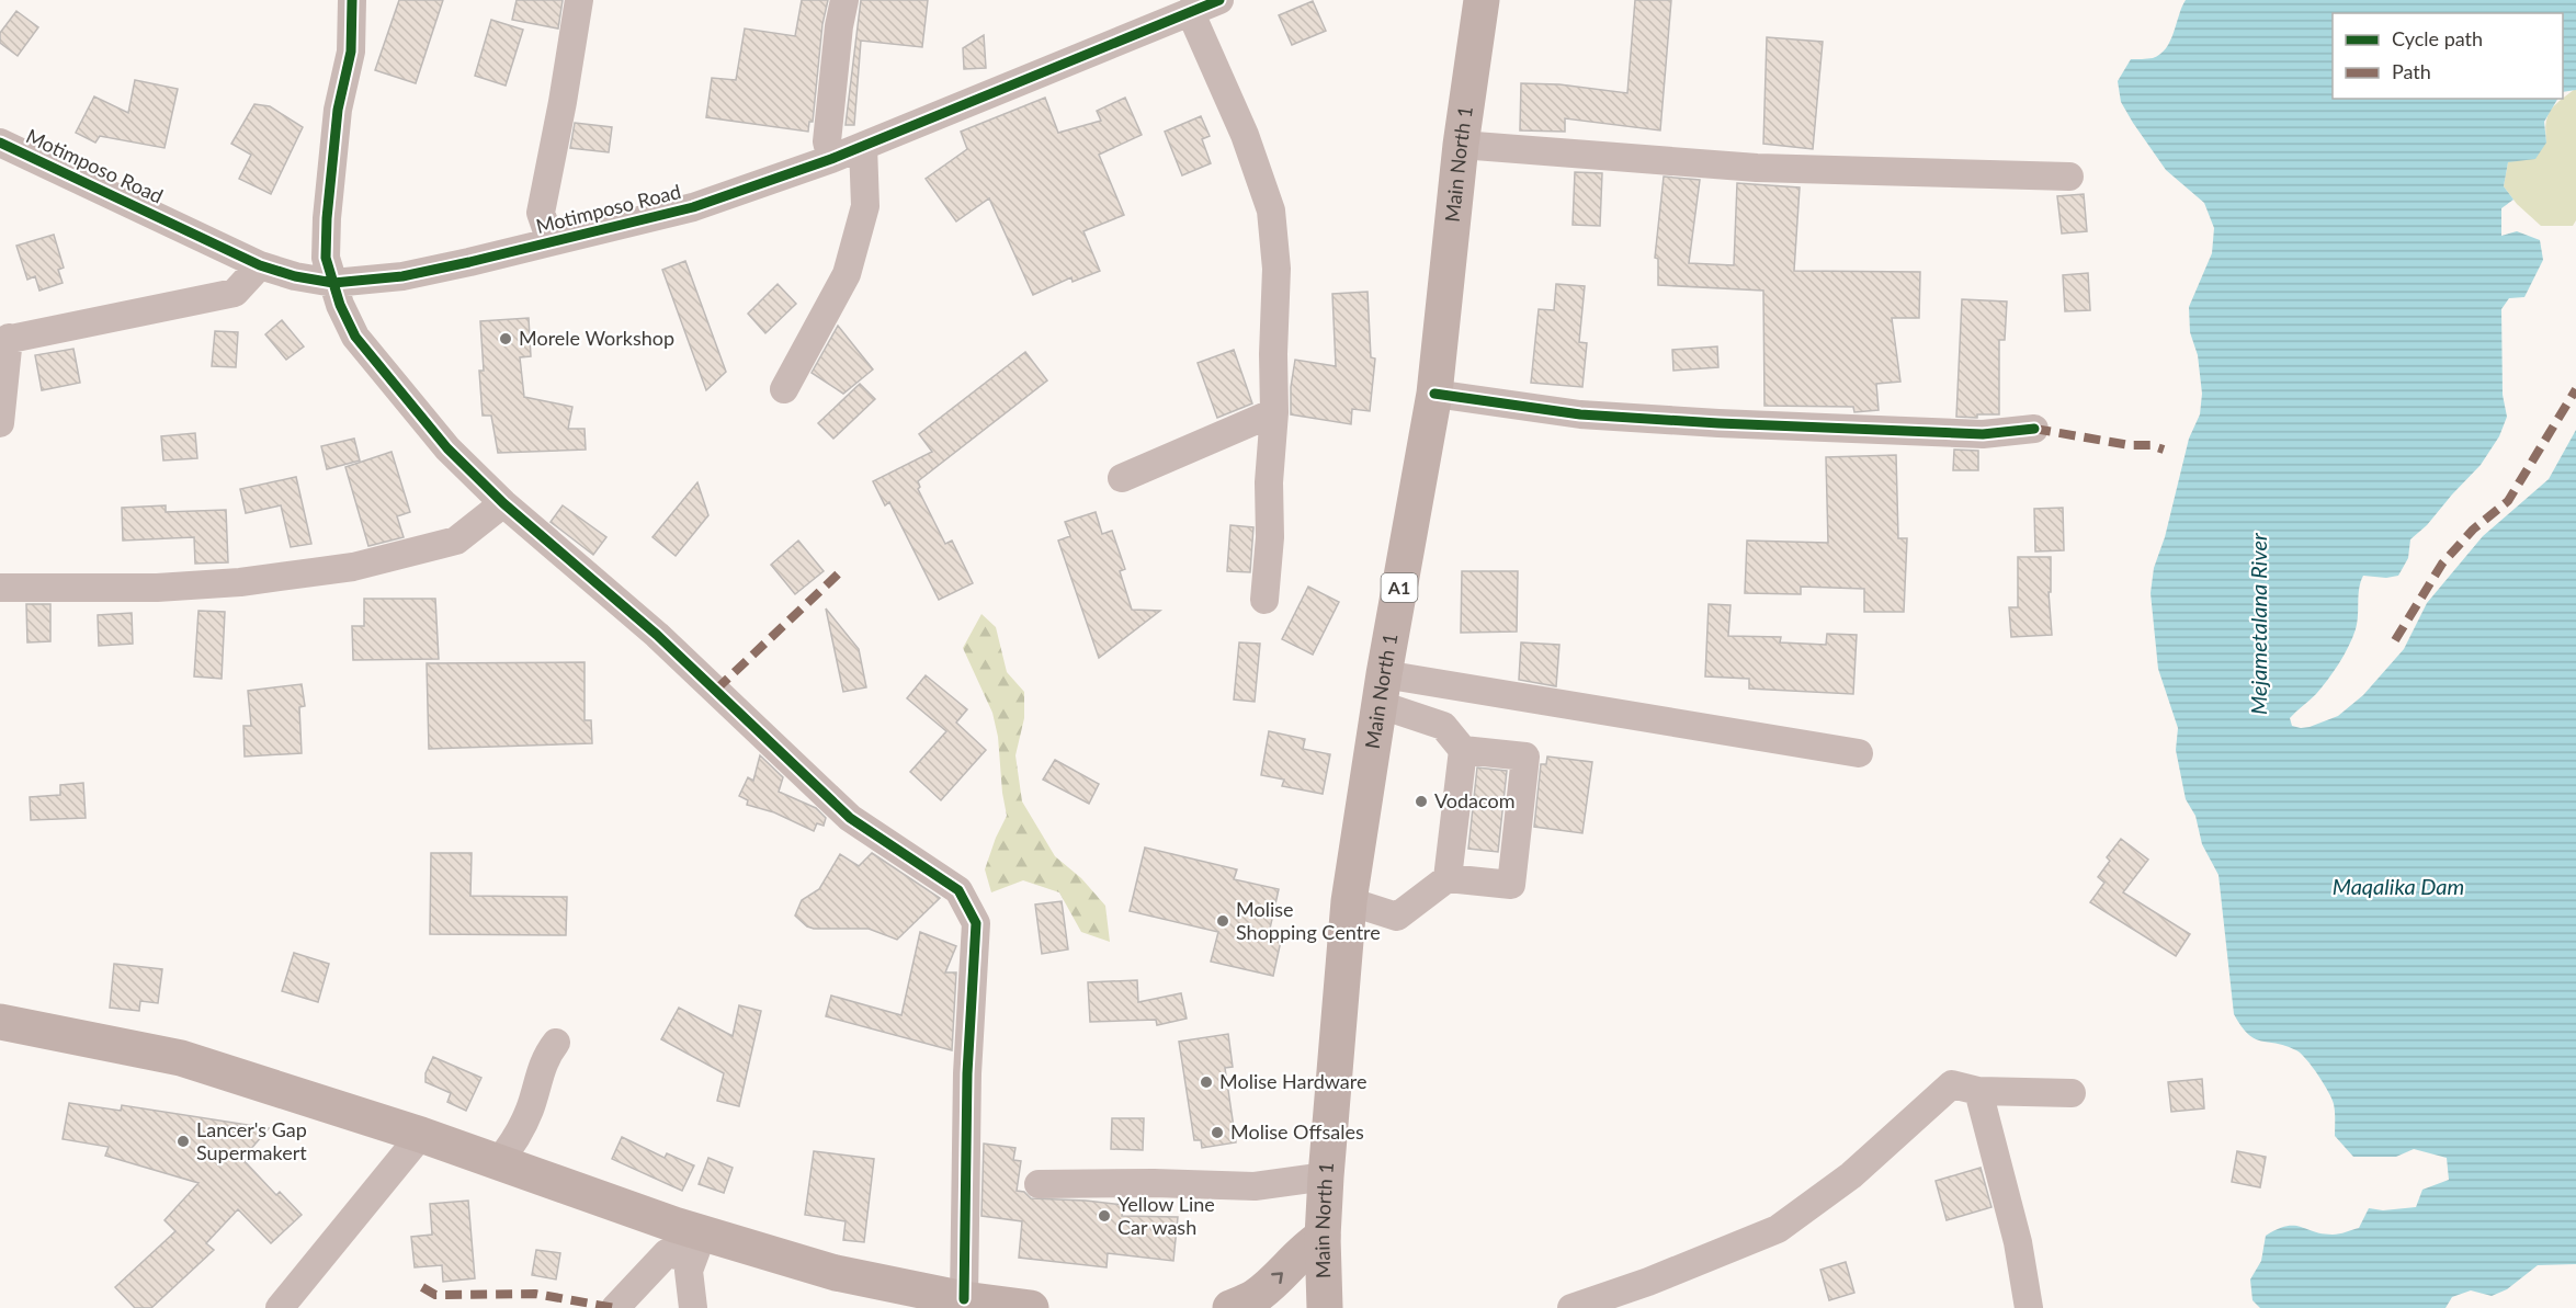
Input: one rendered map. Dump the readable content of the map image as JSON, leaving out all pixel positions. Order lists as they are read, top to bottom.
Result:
{
  "streets": {
    "main road": ["Main North 1", "A1"],
    "street": ["Motimposo Road"]
  },
  "water": ["Mejametalana River", "Maqalika Dam"],
  "places": [
    "Morele Workshop",
    "Vodacom",
    "Molise Shopping Centre",
    "Molise Hardware",
    "Molise Offsales",
    "Lancer's Gap Supermakert",
    "Yellow Line Car wash"
  ],
  "legend": ["Cycle path", "Path"]
}
